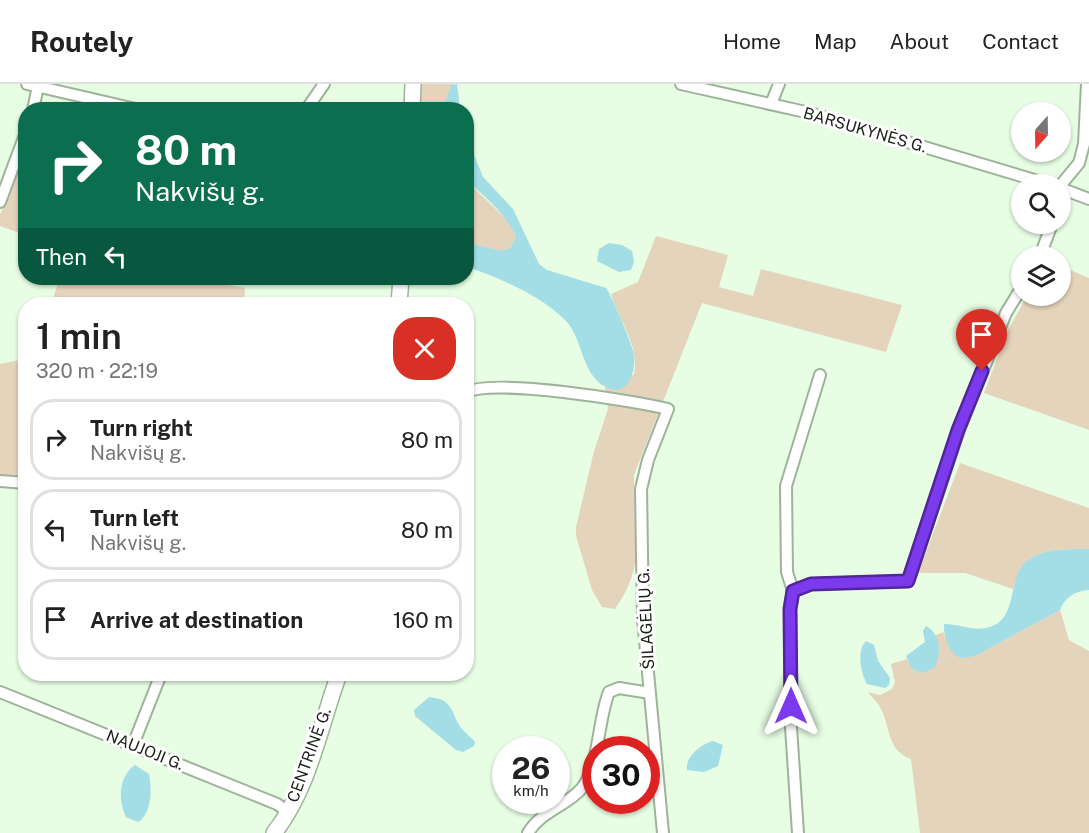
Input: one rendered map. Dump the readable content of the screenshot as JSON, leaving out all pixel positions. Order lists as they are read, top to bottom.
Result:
{
  "streets": {
    "main road": ["CENTRINĖ G."],
    "street": ["BARSUKYNĖS G.", "ŠILAGĖLIŲ G.", "NAUJOJI G."]
  },
  "crossings": [
    ["NAUJOJI G.", "CENTRINĖ G."]
  ],
  "north": "bottom",
  "page": {
    "header": "Routely",
    "nav": [
      "Home",
      "Map",
      "About",
      "Contact"
    ],
    "turn": ["80 m", "Nakvišų g."],
    "then": "Then",
    "heading": ["1 min", "320 m · 22:19"],
    "list": [
      {
        "name": "Turn right",
        "note": "Nakvišų g.",
        "value": "80 m"
      },
      {
        "name": "Turn left",
        "note": "Nakvišų g.",
        "value": "80 m"
      },
      {
        "name": "Arrive at destination",
        "value": "160 m"
      }
    ],
    "speed": "26 km/h",
    "limit": "30"
  }
}
